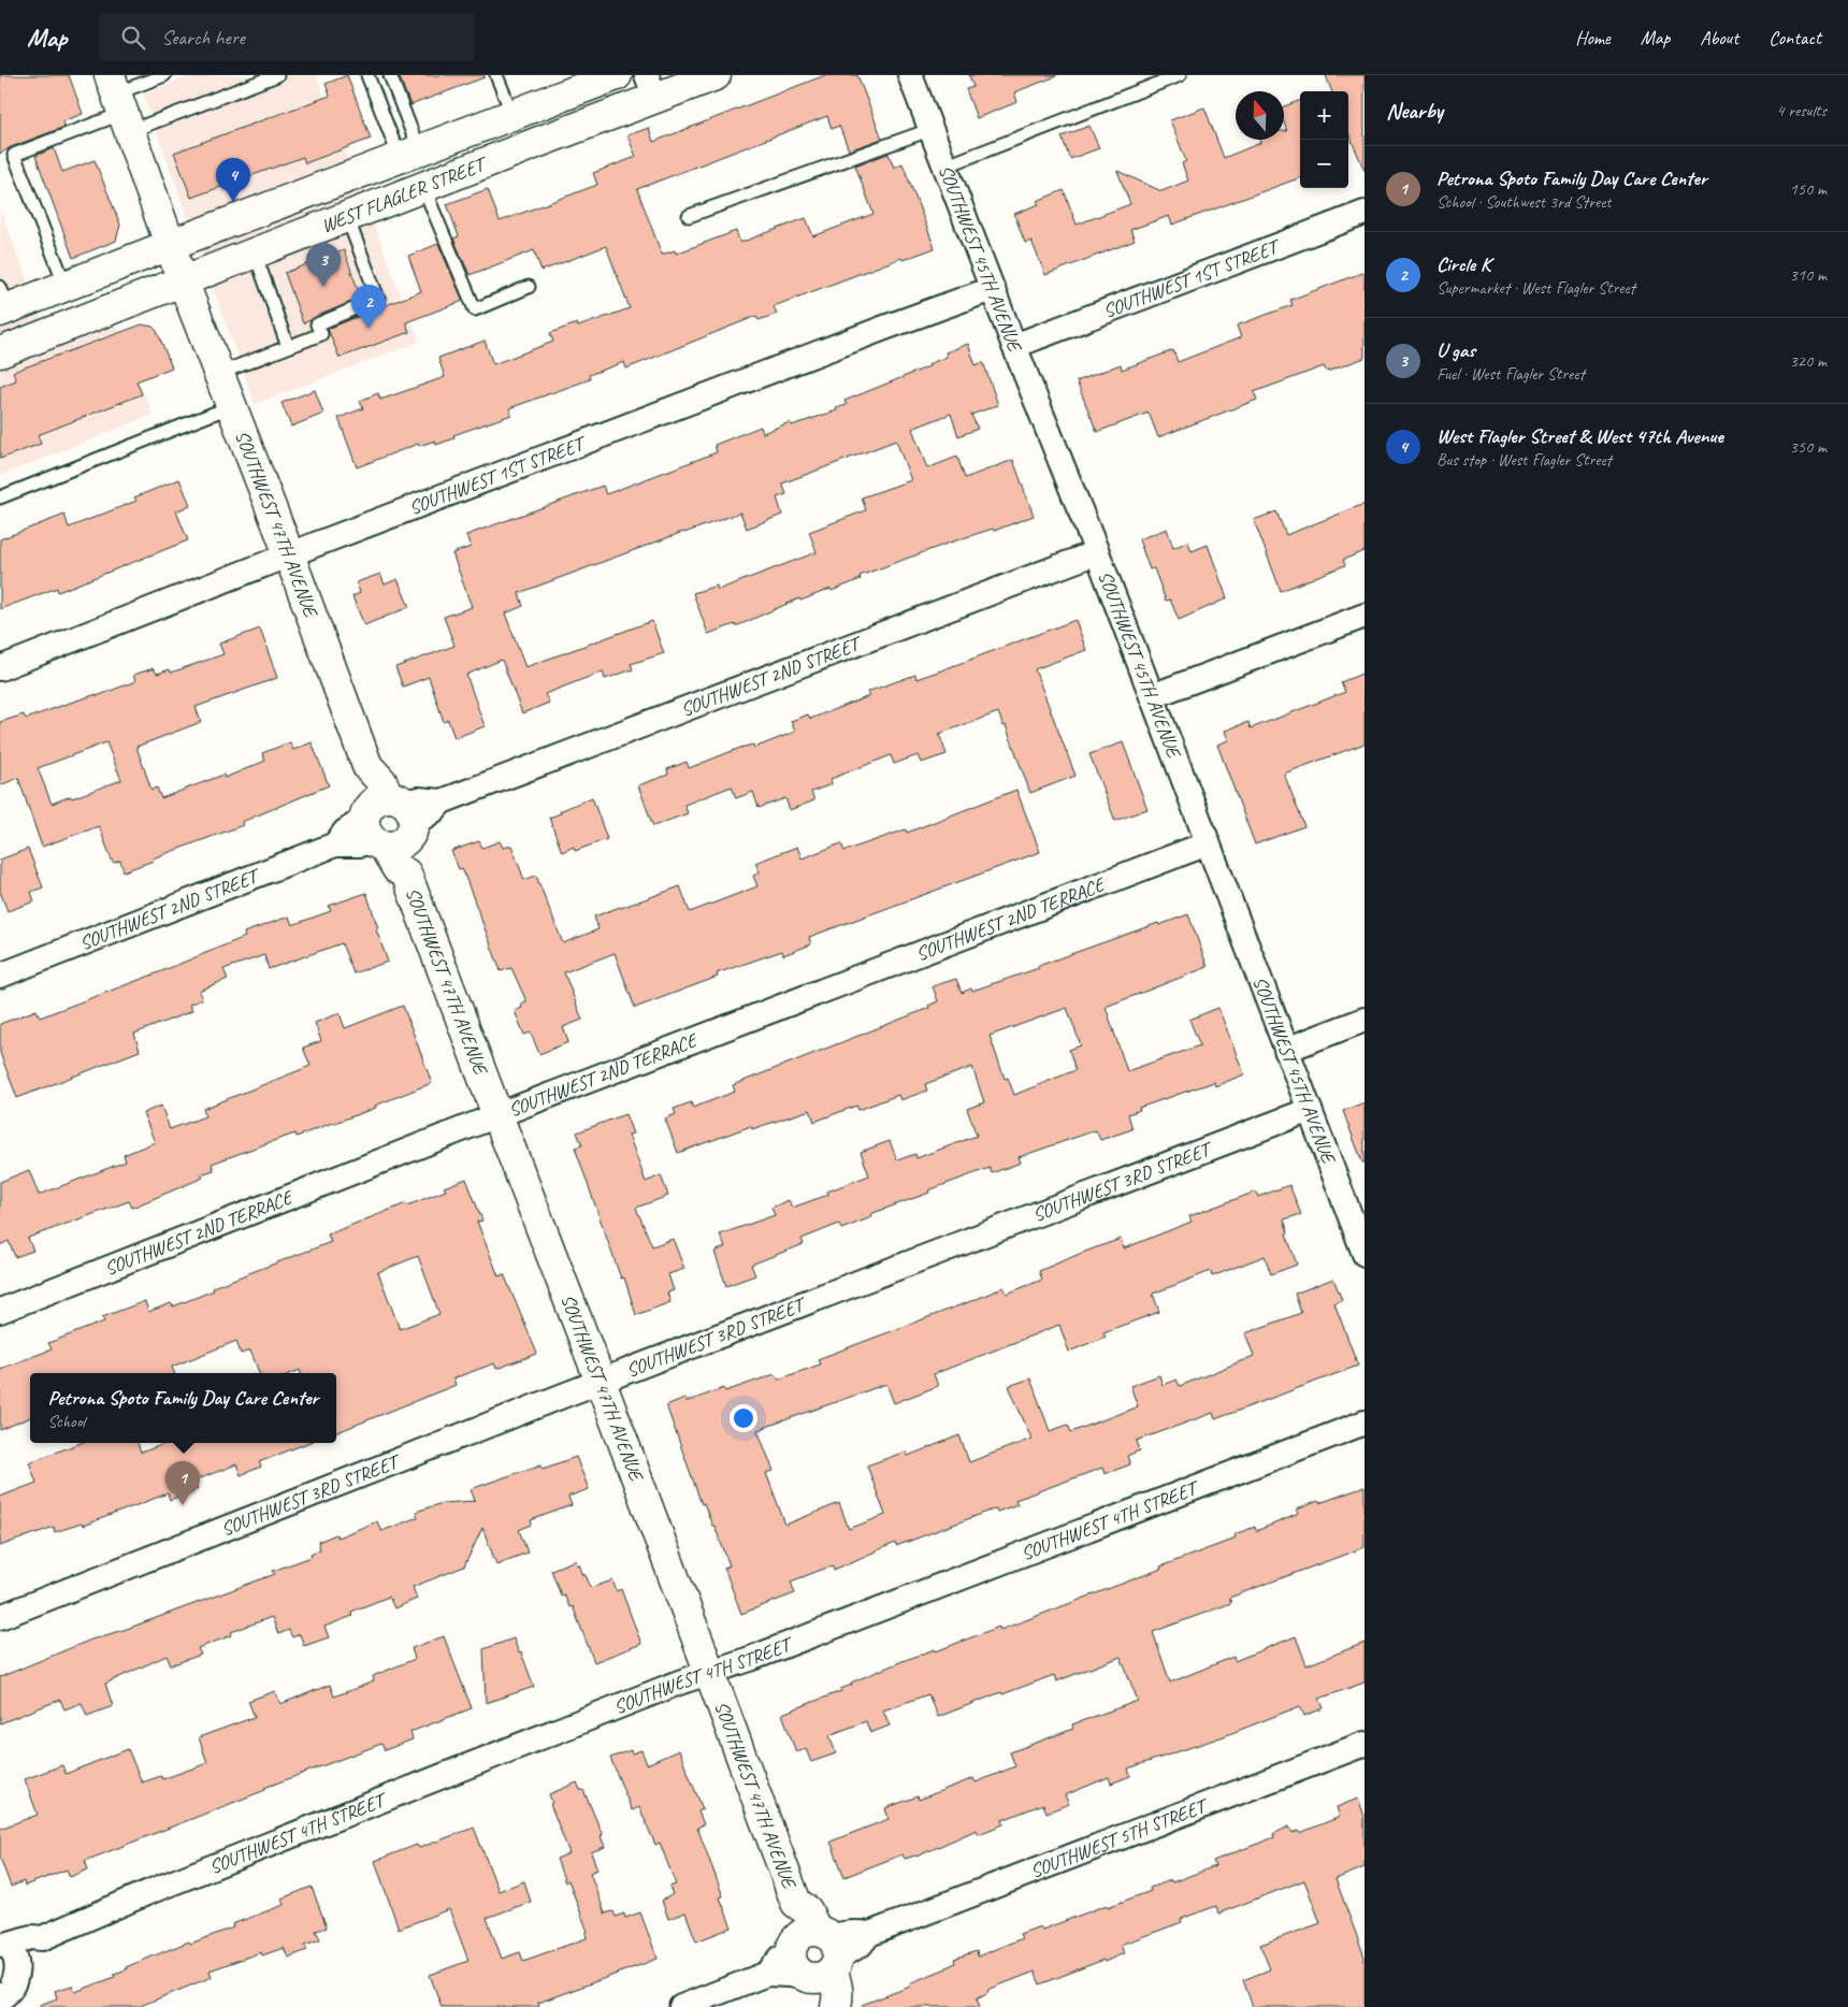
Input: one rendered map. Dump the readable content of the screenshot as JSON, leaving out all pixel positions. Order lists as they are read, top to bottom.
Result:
{
  "streets": {
    "street": [
      "WEST FLAGLER STREET",
      "SOUTHWEST 45TH AVENUE",
      "SOUTHWEST 1ST STREET",
      "SOUTHWEST 47TH AVENUE",
      "SOUTHWEST 2ND STREET",
      "SOUTHWEST 2ND TERRACE",
      "SOUTHWEST 3RD STREET",
      "SOUTHWEST 4TH STREET",
      "SOUTHWEST 5TH STREET"
    ]
  },
  "crossings": [
    ["WEST FLAGLER STREET", "SOUTHWEST 47TH AVENUE"],
    ["SOUTHWEST 45TH AVENUE", "SOUTHWEST 1ST STREET"],
    ["SOUTHWEST 45TH AVENUE", "SOUTHWEST 2ND STREET"],
    ["SOUTHWEST 45TH AVENUE", "SOUTHWEST 2ND TERRACE"],
    ["SOUTHWEST 45TH AVENUE", "SOUTHWEST 3RD STREET"],
    ["SOUTHWEST 1ST STREET", "SOUTHWEST 47TH AVENUE"],
    ["SOUTHWEST 47TH AVENUE", "SOUTHWEST 2ND STREET"],
    ["SOUTHWEST 47TH AVENUE", "SOUTHWEST 2ND TERRACE"],
    ["SOUTHWEST 47TH AVENUE", "SOUTHWEST 3RD STREET"],
    ["SOUTHWEST 47TH AVENUE", "SOUTHWEST 4TH STREET"],
    ["SOUTHWEST 47TH AVENUE", "SOUTHWEST 5TH STREET"]
  ],
  "north": "top",
  "page": {
    "header": "Map",
    "search": "Search here",
    "nav": [
      "Home",
      "Map",
      "About",
      "Contact"
    ],
    "heading": ["Nearby", "4 results"],
    "map_buttons": ["+", "−"],
    "list": [
      {
        "mark": "1",
        "name": "Petrona Spoto Family Day Care Center",
        "note": "School · Southwest 3rd Street",
        "value": "150 m"
      },
      {
        "mark": "2",
        "name": "Circle K",
        "note": "Supermarket · West Flagler Street",
        "value": "310 m"
      },
      {
        "mark": "3",
        "name": "U gas",
        "note": "Fuel · West Flagler Street",
        "value": "320 m"
      },
      {
        "mark": "4",
        "name": "West Flagler Street & West 47th Avenue",
        "note": "Bus stop · West Flagler Street",
        "value": "350 m"
      }
    ],
    "pins": [
      "4",
      "3",
      "2",
      "1"
    ],
    "popup": ["Petrona Spoto Family Day Care Center", "School"]
  }
}
